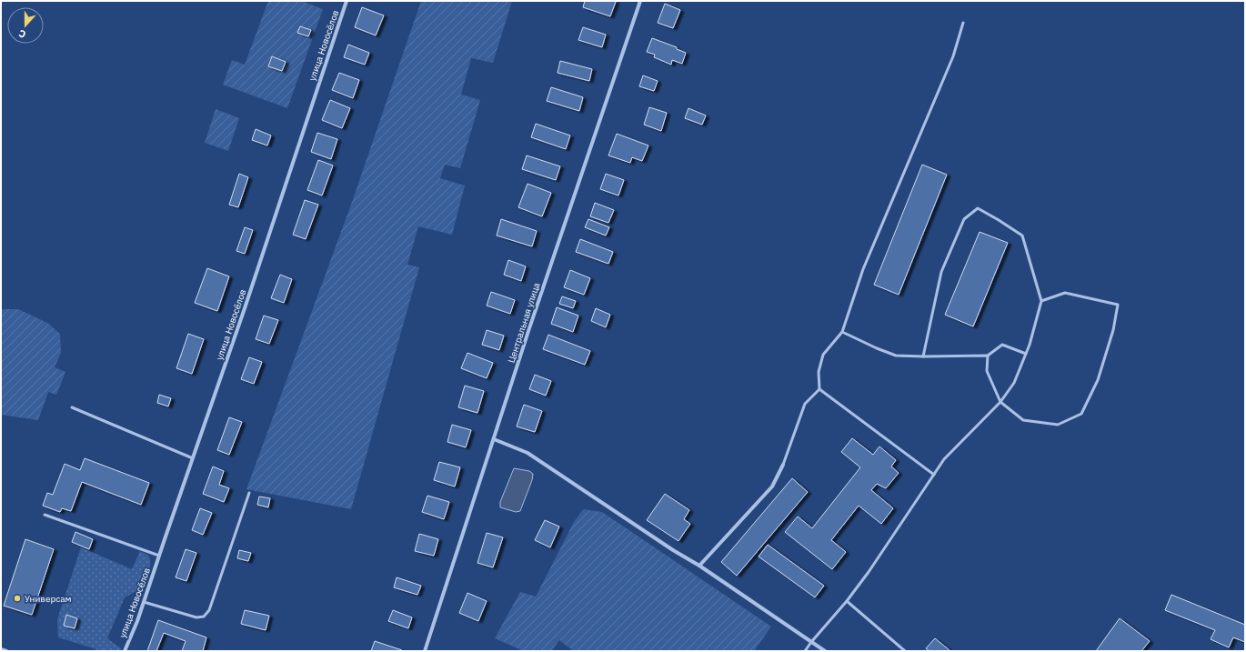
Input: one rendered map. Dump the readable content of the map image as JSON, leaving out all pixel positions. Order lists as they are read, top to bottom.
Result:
{
  "streets": {
    "street": ["улица Новосёлов", "Центральная улица"]
  },
  "places": ["Универсам"],
  "north": "bottom"
}
